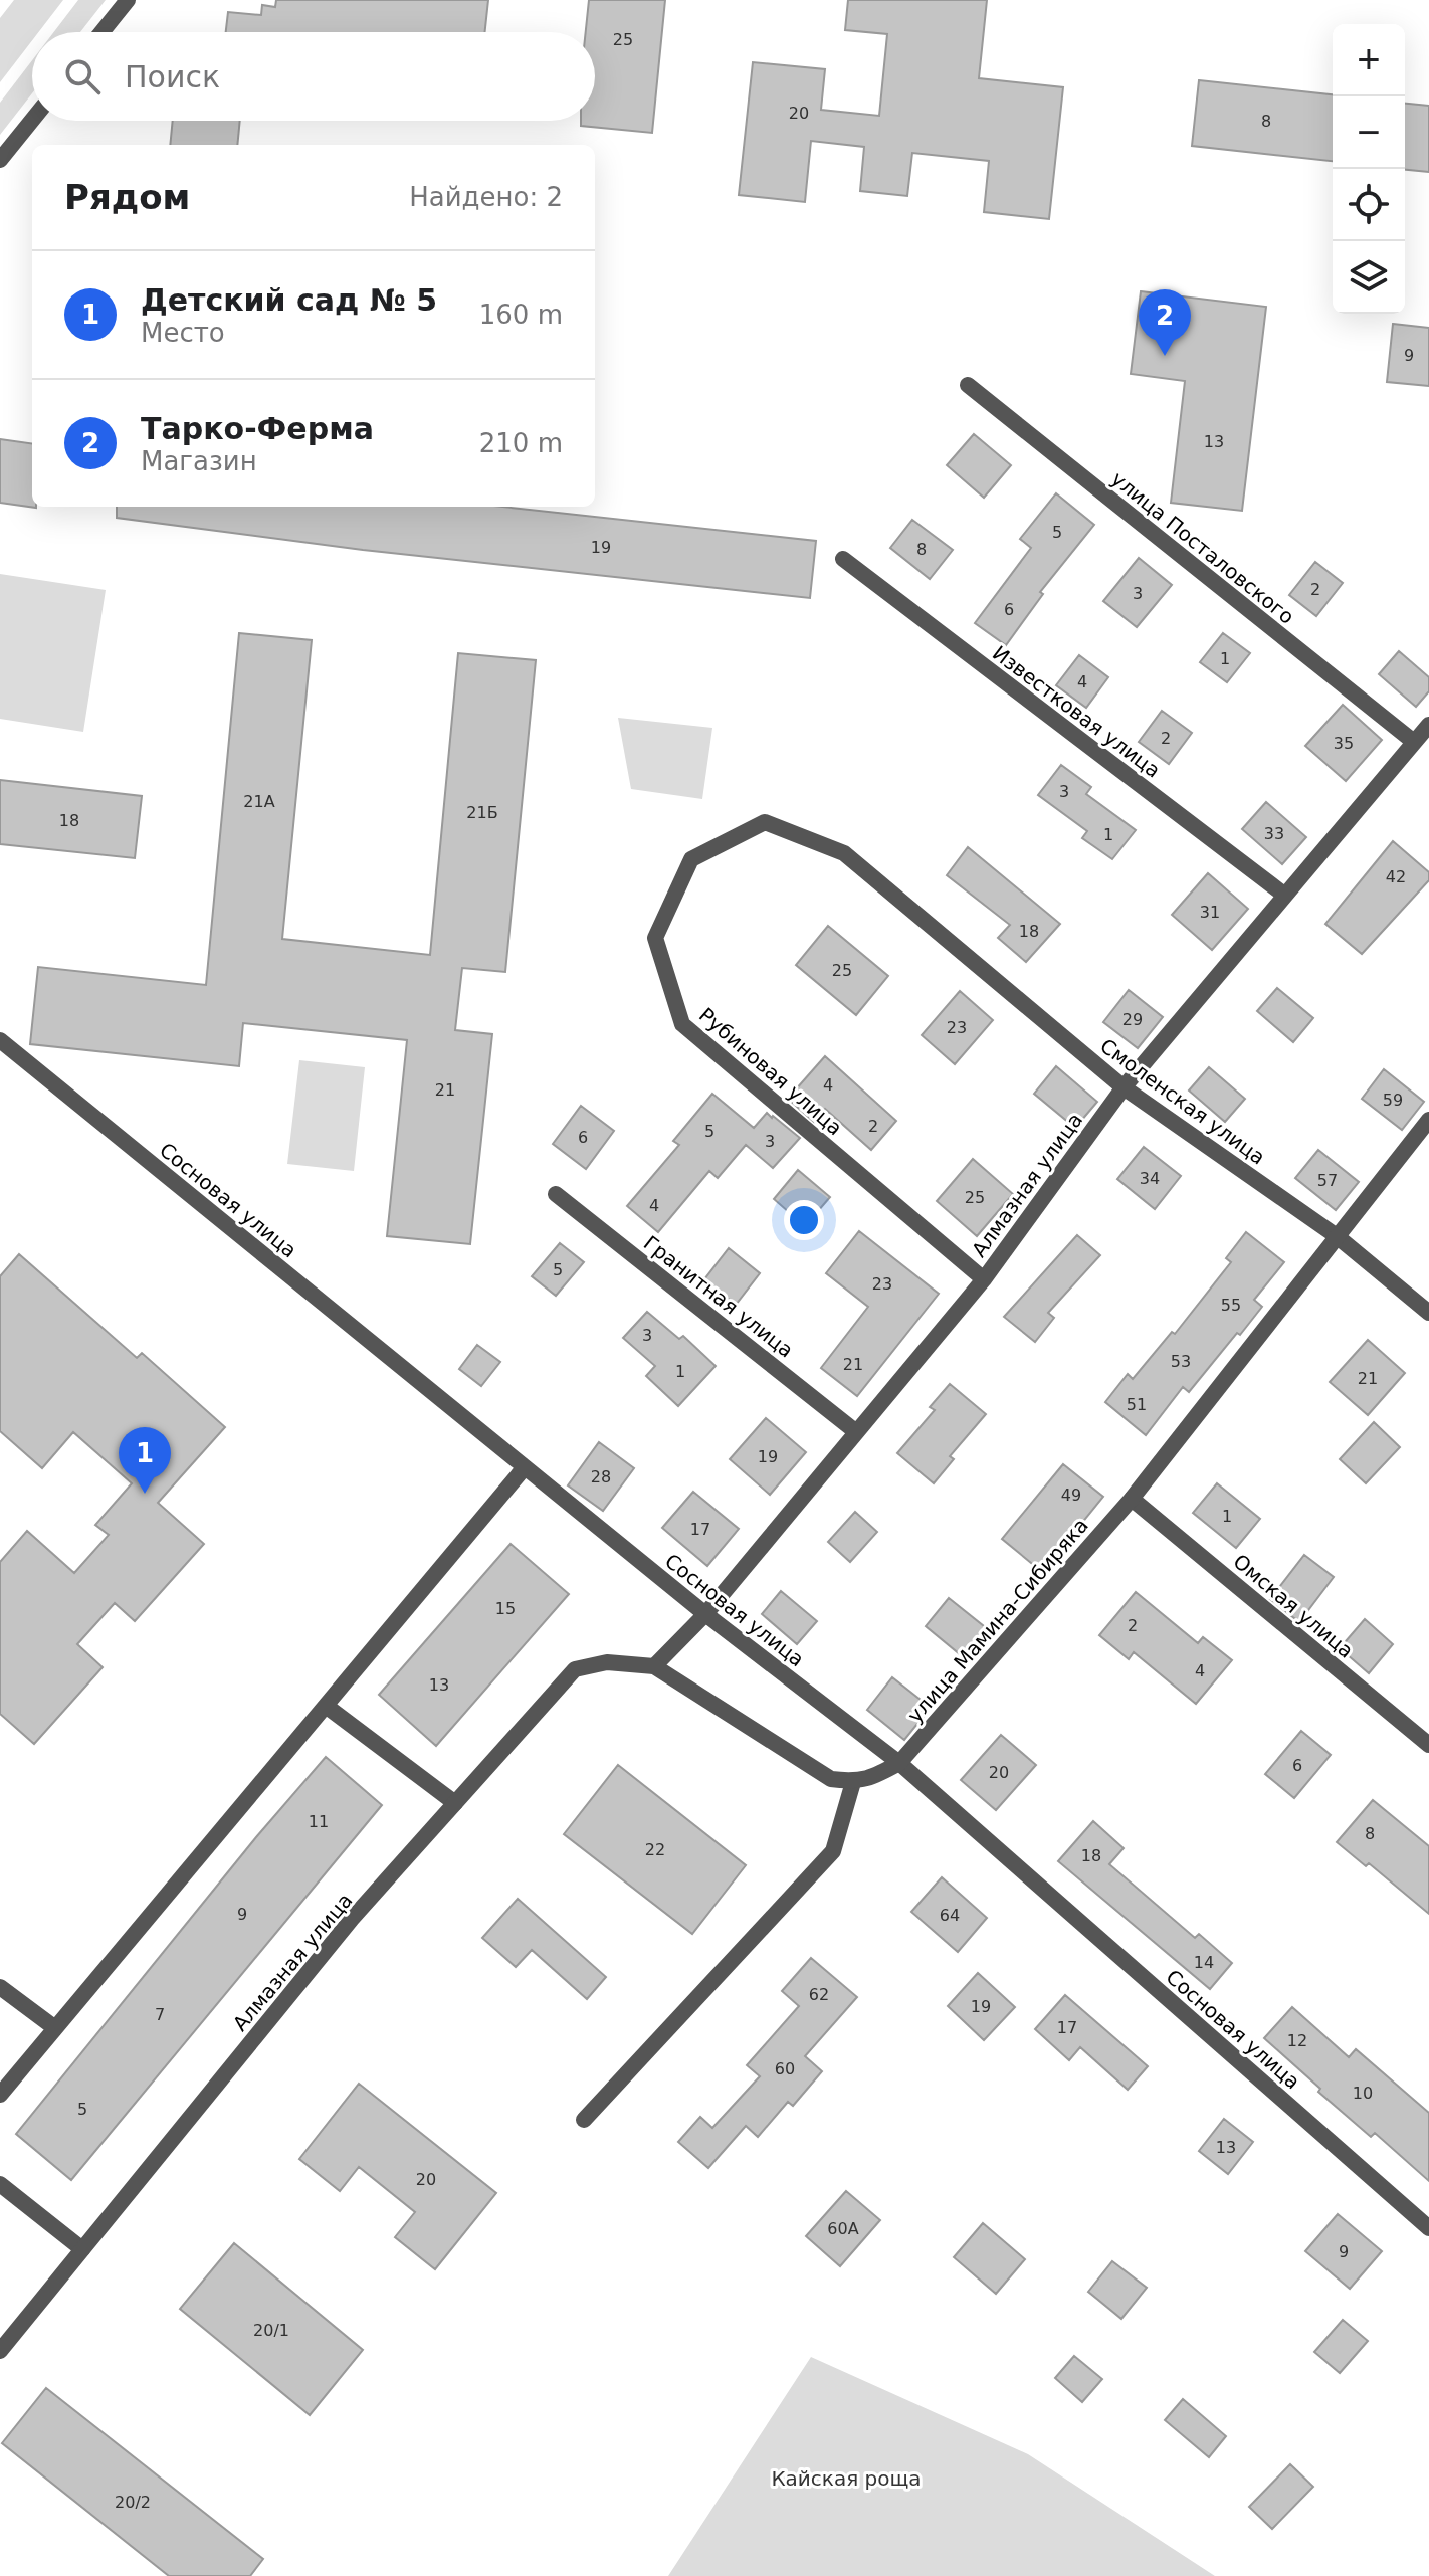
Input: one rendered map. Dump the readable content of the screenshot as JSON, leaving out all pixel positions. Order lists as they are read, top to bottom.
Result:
{
  "streets": {
    "street": [
      "улица Посталовского",
      "Известковая улица",
      "Рубиновая улица",
      "Смоленская улица",
      "Алмазная улица",
      "Сосновая улица",
      "Гранитная улица",
      "Омская улица",
      "улица Мамина-Сибиряка"
    ]
  },
  "crossings": [
    ["улица Посталовского", "Алмазная улица"],
    ["Известковая улица", "Алмазная улица"],
    ["Рубиновая улица", "Смоленская улица"],
    ["Рубиновая улица", "Алмазная улица"],
    ["Смоленская улица", "Алмазная улица"],
    ["Смоленская улица", "улица Мамина-Сибиряка"],
    ["Алмазная улица", "Сосновая улица"],
    ["Алмазная улица", "Гранитная улица"],
    ["Алмазная улица", "улица Мамина-Сибиряка"],
    ["Сосновая улица", "улица Мамина-Сибиряка"],
    ["Омская улица", "улица Мамина-Сибиряка"]
  ],
  "parks": ["Кайская роща"],
  "house_numbers": [
    "25",
    "20",
    "8",
    "9",
    "13",
    "5",
    "19",
    "8",
    "2",
    "3",
    "6",
    "1",
    "4",
    "2",
    "35",
    "3",
    "21А",
    "21Б",
    "18",
    "33",
    "1",
    "42",
    "31",
    "18",
    "25",
    "29",
    "23",
    "4",
    "21",
    "59",
    "2",
    "5",
    "6",
    "3",
    "34",
    "57",
    "25",
    "4",
    "5",
    "23",
    "55",
    "3",
    "53",
    "21",
    "1",
    "21",
    "51",
    "19",
    "28",
    "49",
    "1",
    "17",
    "15",
    "2",
    "4",
    "13",
    "6",
    "20",
    "11",
    "8",
    "22",
    "18",
    "9",
    "64",
    "14",
    "62",
    "19",
    "7",
    "17",
    "12",
    "60",
    "10",
    "5",
    "13",
    "20",
    "60А",
    "9",
    "20/1",
    "20/2"
  ],
  "page": {
    "map_buttons": ["+", "−"],
    "search": "Поиск",
    "heading": ["Рядом", "Найдено: 2"],
    "list": [
      {
        "mark": "1",
        "name": "Детский сад № 5",
        "note": "Место",
        "value": "160 m"
      },
      {
        "mark": "2",
        "name": "Тарко-Ферма",
        "note": "Магазин",
        "value": "210 m"
      }
    ],
    "pins": ["2", "1"]
  }
}
